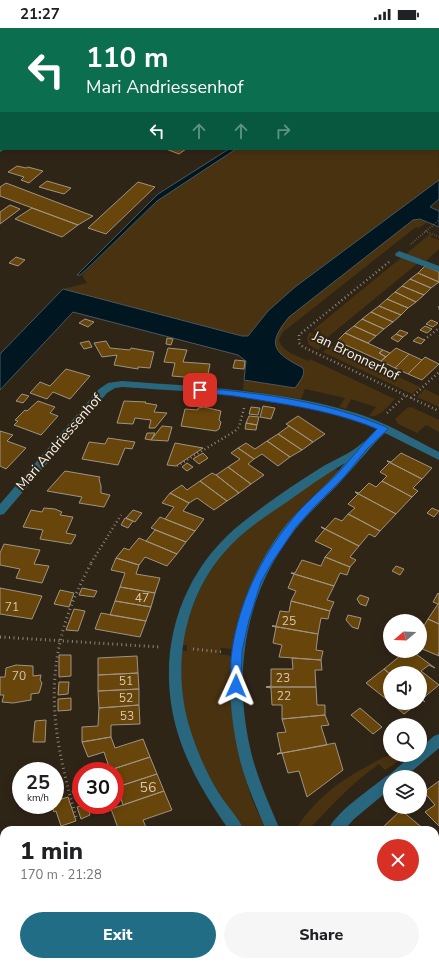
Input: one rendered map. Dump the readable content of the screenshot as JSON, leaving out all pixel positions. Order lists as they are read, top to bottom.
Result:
{
  "streets": {
    "street": ["Mari Andriessenhof"],
    "path": ["Jan Bronnerhof"]
  },
  "house_numbers": [
    "47",
    "71",
    "25",
    "70",
    "23",
    "51",
    "22",
    "52",
    "53",
    "56"
  ],
  "north": "left",
  "page": {
    "status": "21:27",
    "turn": ["110 m", "Mari Andriessenhof"],
    "speed": "25 km/h",
    "limit": "30",
    "heading": ["1 min", "170 m · 21:28"],
    "buttons": ["Exit", "Share"]
  }
}
